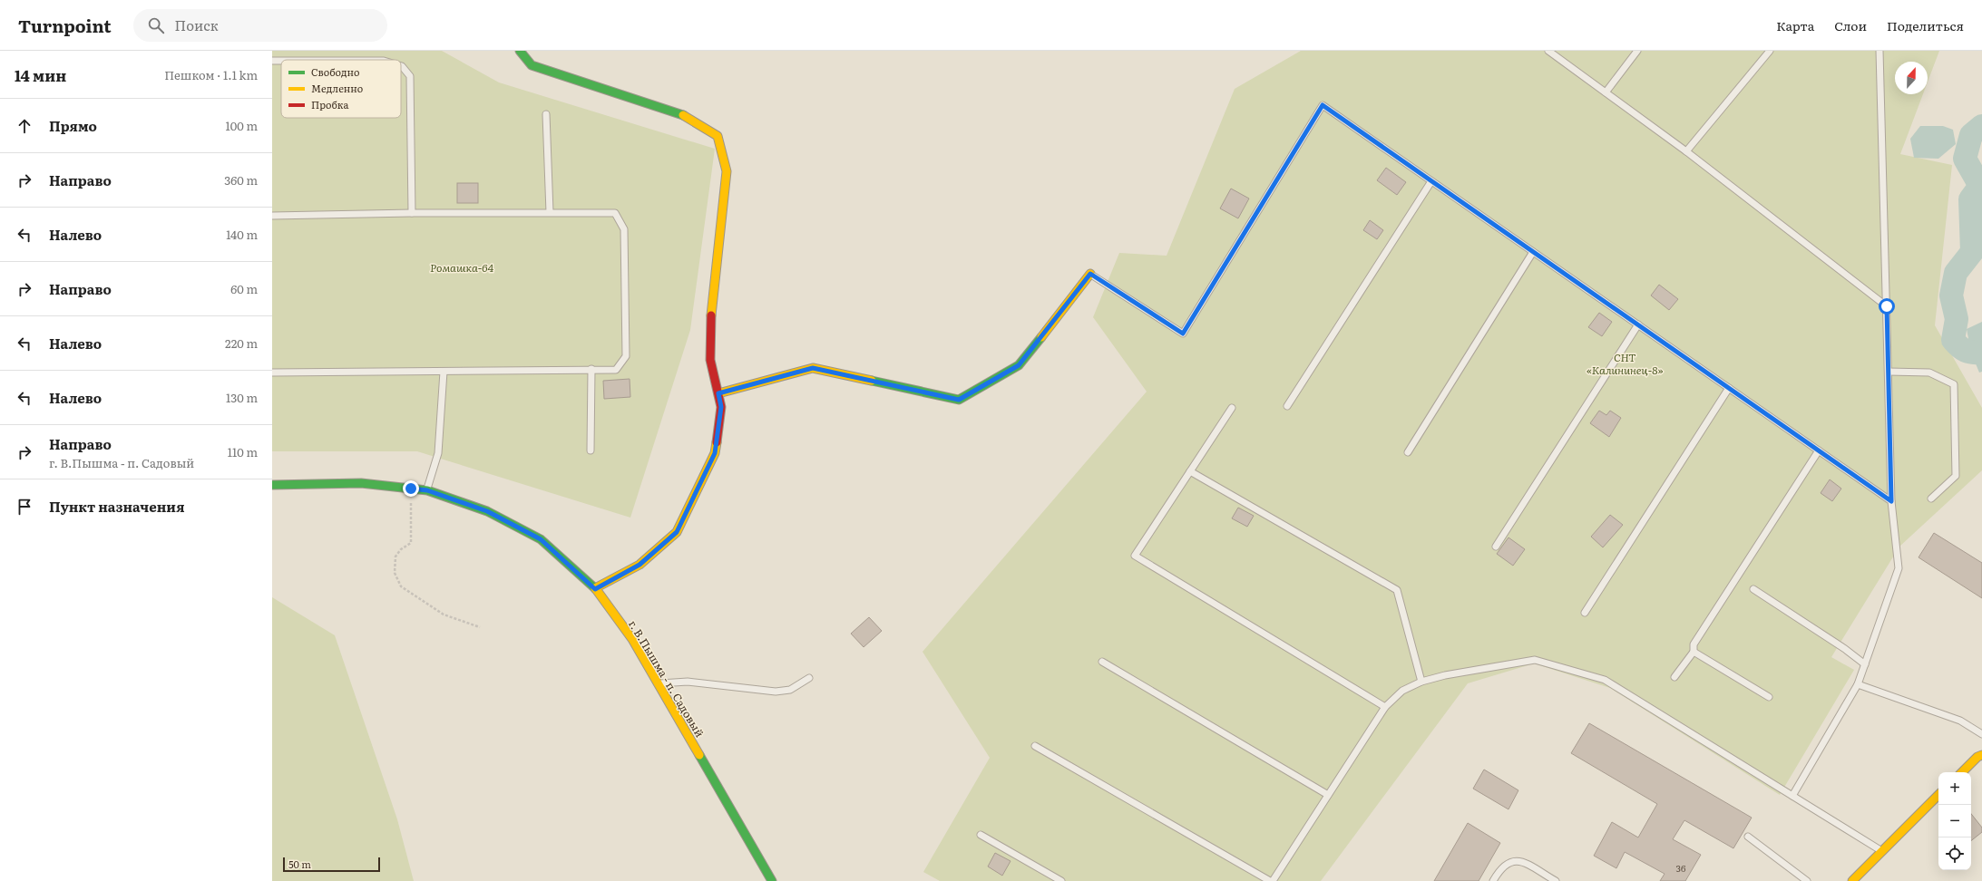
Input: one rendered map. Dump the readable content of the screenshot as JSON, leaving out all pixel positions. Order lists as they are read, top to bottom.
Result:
{
  "streets": {
    "street": ["г. В.Пышма - п. Садовый"]
  },
  "parks": ["Ромашка-64", "СНТ «Калининец-8»"],
  "house_numbers": ["36"],
  "legend": ["Свободно", "Медленно", "Пробка"],
  "scale_bar": "50 m",
  "north": "top",
  "page": {
    "header": "Turnpoint",
    "search": "Поиск",
    "nav": ["Карта", "Слои", "Поделиться"],
    "heading": ["14 мин", "Пешком · 1.1 km"],
    "list": [
      ["Прямо", "100 m"],
      ["Направо", "360 m"],
      ["Налево", "140 m"],
      ["Направо", "60 m"],
      ["Налево", "220 m"],
      ["Налево", "130 m"],
      ["Направо", "г. В.Пышма - п. Садовый", "110 m"],
      "Пункт назначения"
    ],
    "map_buttons": ["+", "−"],
    "scale": "50 m"
  }
}
